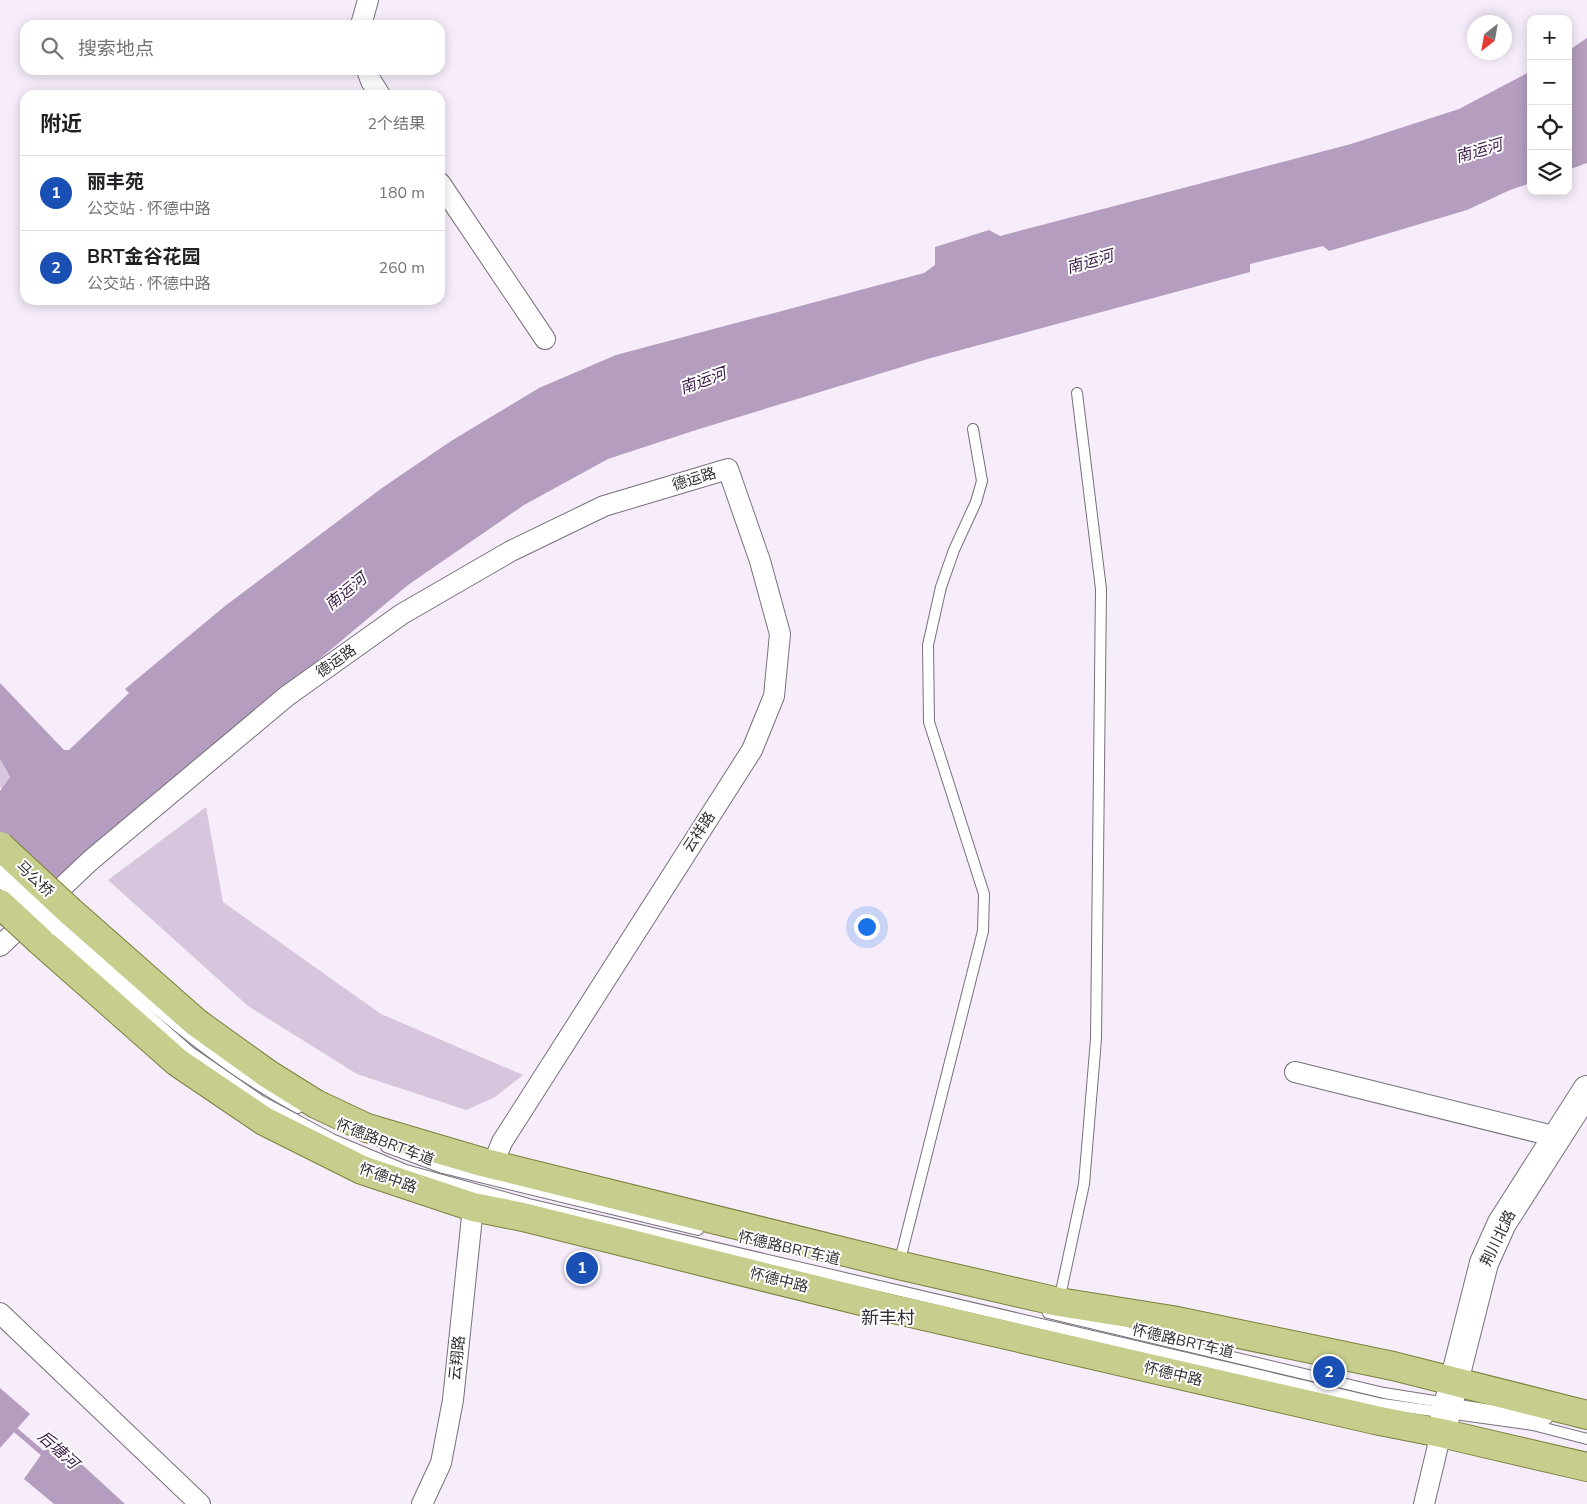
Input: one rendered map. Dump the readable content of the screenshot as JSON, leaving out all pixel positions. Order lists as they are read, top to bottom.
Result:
{
  "streets": {
    "main road": ["马公桥", "怀德中路"],
    "street": [
      "德运路",
      "云祥路",
      "荆川北路",
      "云翔路"
    ],
    "lane": ["怀德路BRT车道"]
  },
  "crossings": [
    ["德运路", "云祥路"],
    ["云祥路", "怀德中路"],
    ["马公桥", "怀德路BRT车道"],
    ["马公桥", "怀德中路"],
    ["怀德路BRT车道", "怀德中路"],
    ["怀德路BRT车道", "荆川北路"],
    ["怀德中路", "荆川北路"],
    ["怀德中路", "云翔路"]
  ],
  "districts": ["新丰村"],
  "water": ["南运河", "后塘河"],
  "north": "bottom left",
  "page": {
    "map_buttons": ["+", "−"],
    "search": "搜索地点",
    "heading": ["附近", "2个结果"],
    "list": [
      {
        "mark": "1",
        "name": "丽丰苑",
        "note": "公交站 · 怀德中路",
        "value": "180 m"
      },
      {
        "mark": "2",
        "name": "BRT金谷花园",
        "note": "公交站 · 怀德中路",
        "value": "260 m"
      }
    ],
    "pins": ["1", "2"]
  }
}
